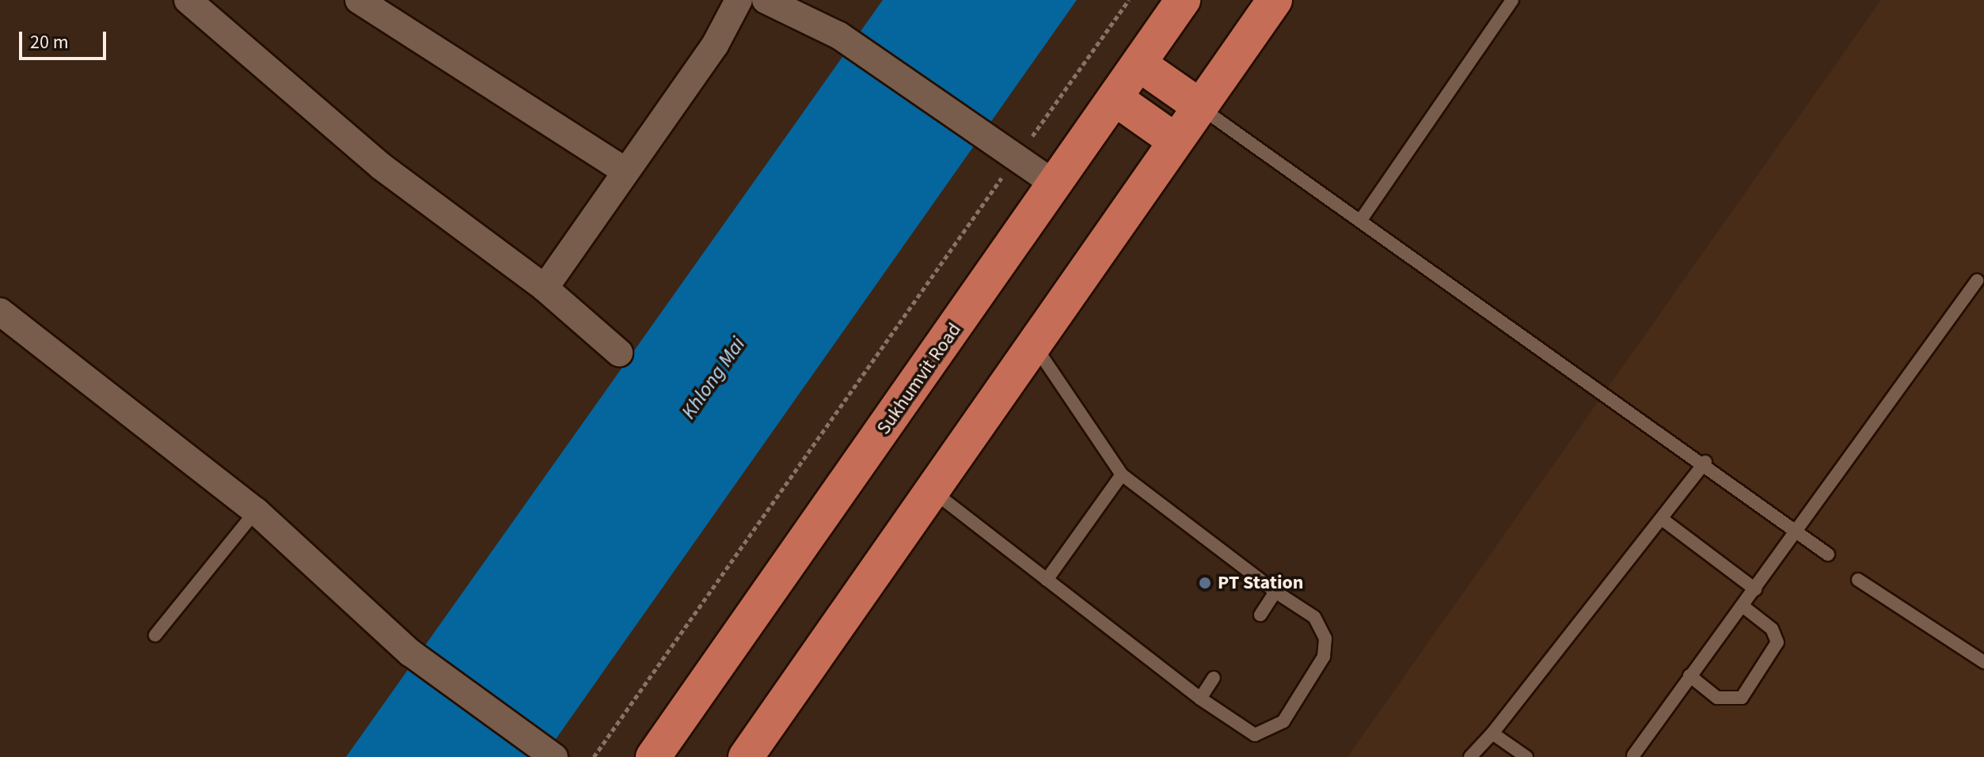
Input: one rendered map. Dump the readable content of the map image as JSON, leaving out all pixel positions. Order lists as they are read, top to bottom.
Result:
{
  "streets": {
    "highway": ["Sukhumvit Road"]
  },
  "water": ["Khlong Mai"],
  "places": ["PT Station"],
  "scale_bar": "20 m"
}
